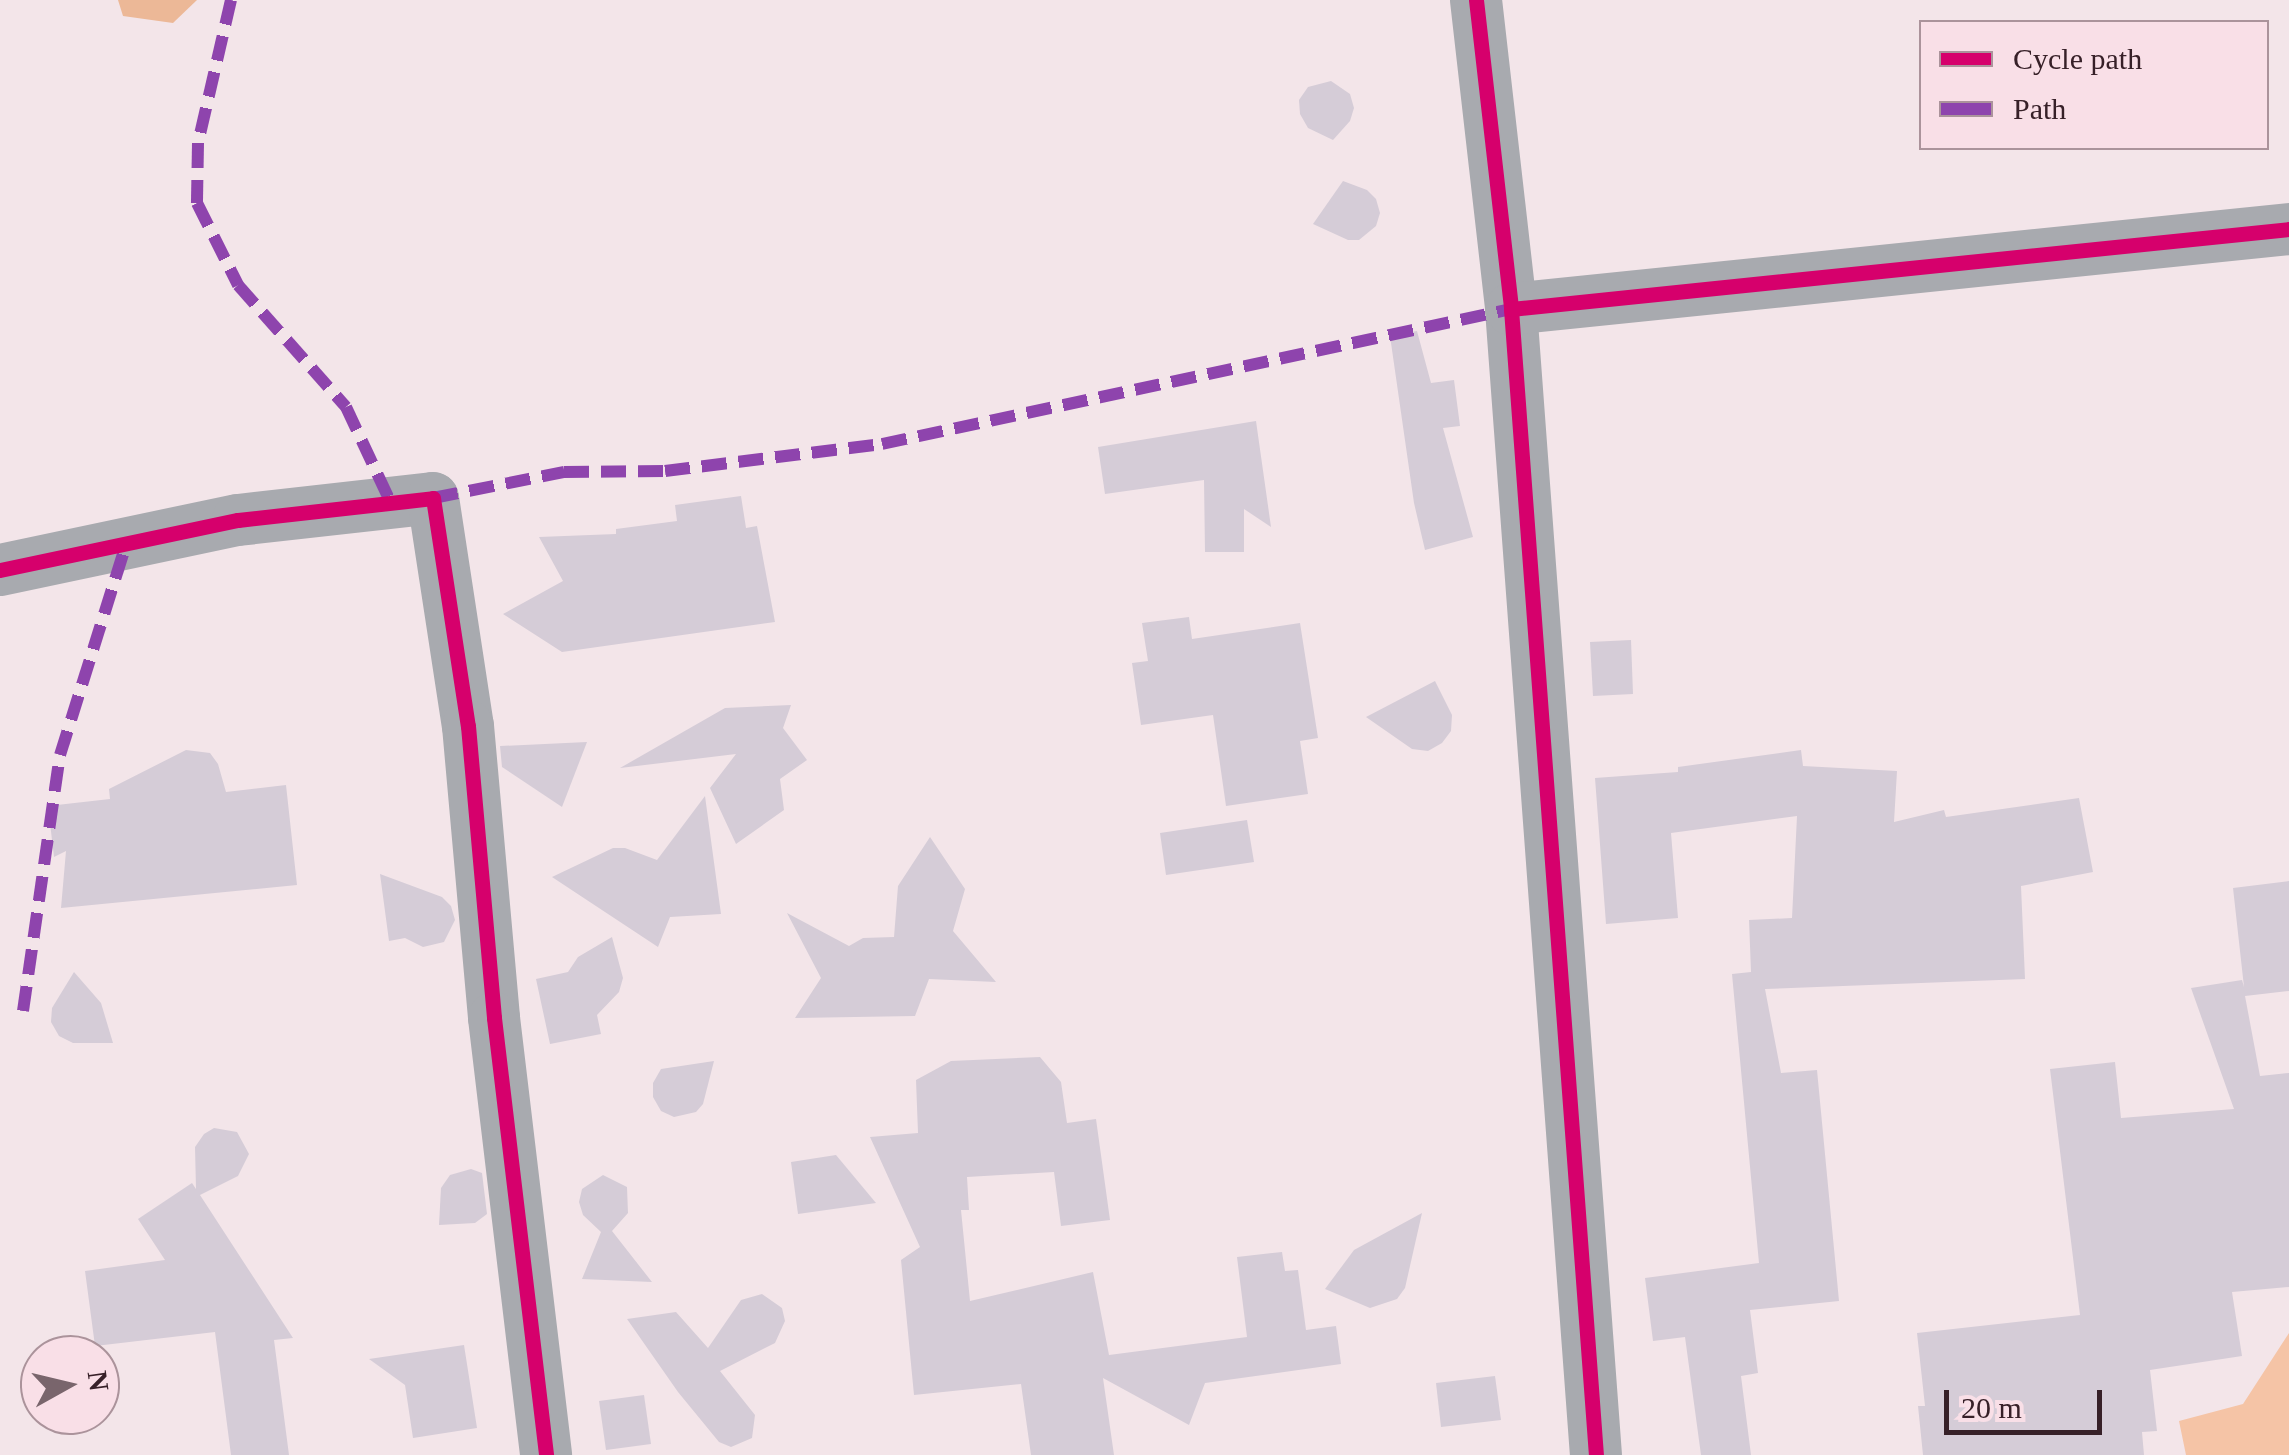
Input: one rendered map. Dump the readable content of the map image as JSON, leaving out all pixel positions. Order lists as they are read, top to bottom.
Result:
{
  "legend": ["Cycle path", "Path"],
  "scale_bar": "20 m",
  "north": "right"
}
